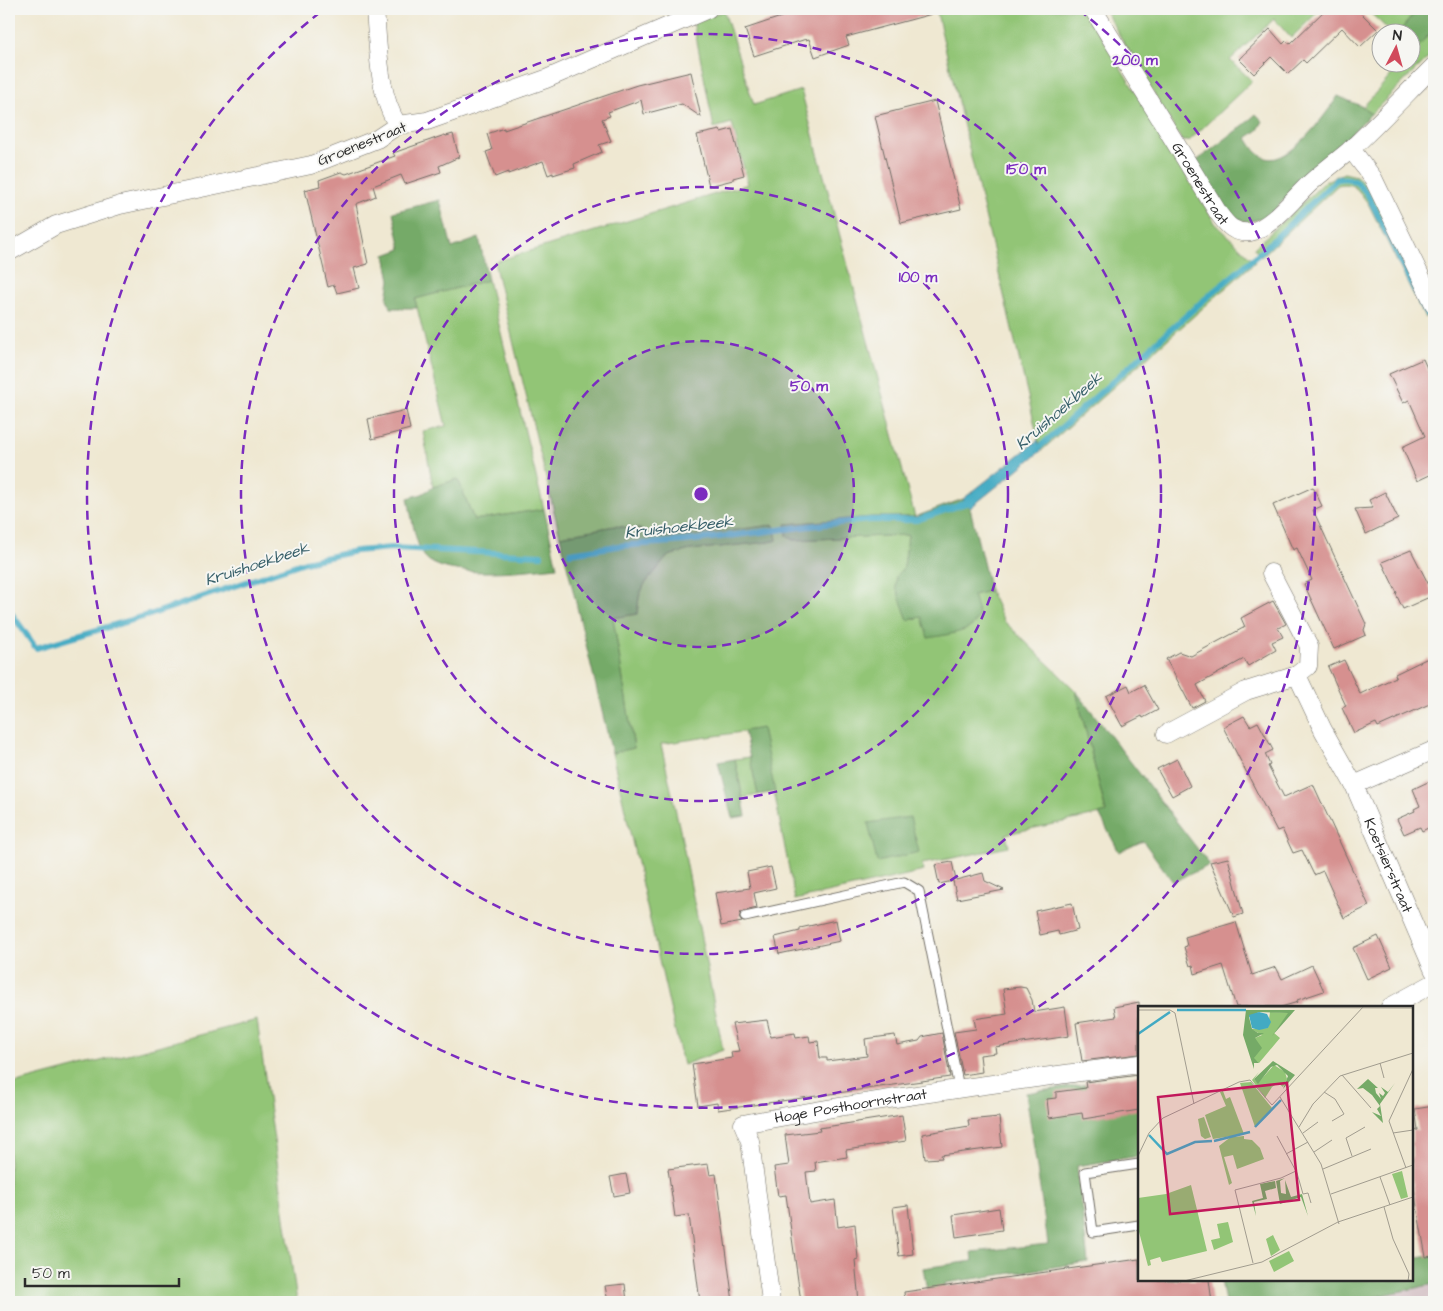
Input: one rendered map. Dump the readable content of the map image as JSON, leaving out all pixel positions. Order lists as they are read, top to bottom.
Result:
{
  "streets": {
    "street": ["Groenestraat", "Koetsierstraat", "Hoge Posthoornstraat"]
  },
  "water": ["Kruishoekbeek"],
  "scale_bar": "50 m",
  "north": "top",
  "rings": [
    "200 m",
    "150 m",
    "100 m",
    "50 m"
  ]
}
